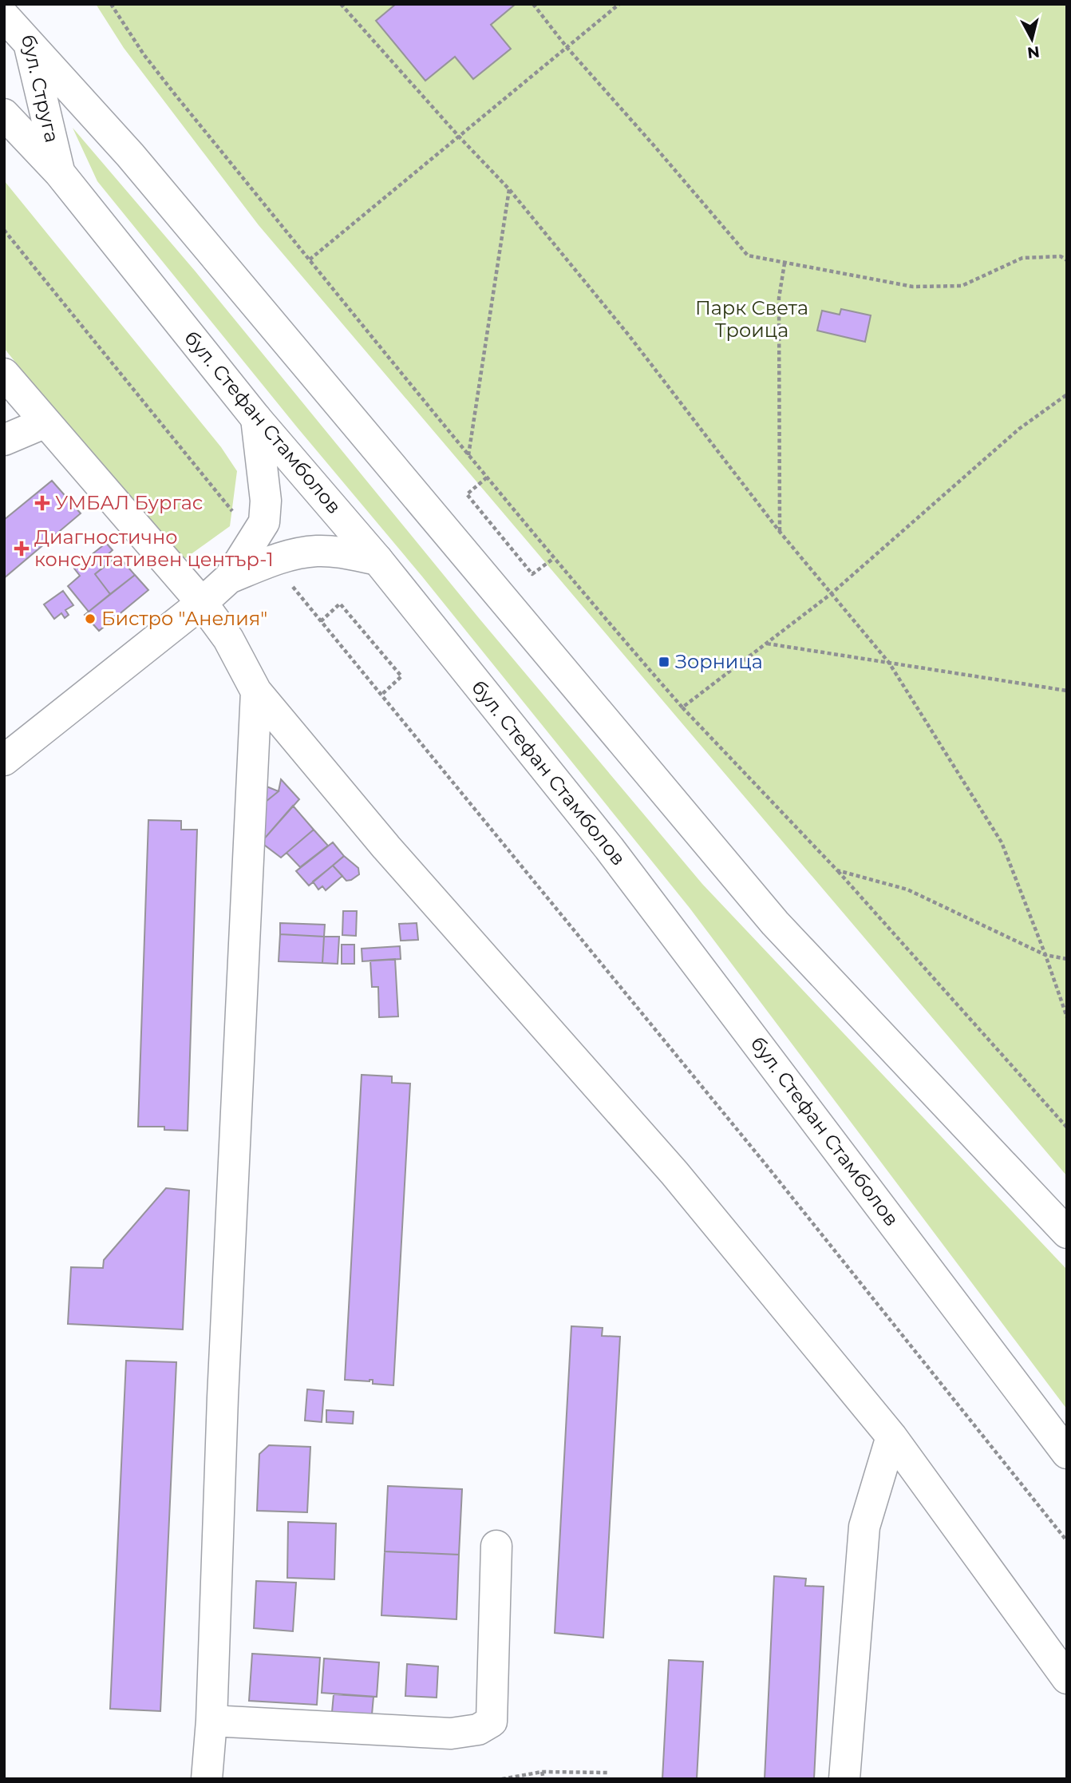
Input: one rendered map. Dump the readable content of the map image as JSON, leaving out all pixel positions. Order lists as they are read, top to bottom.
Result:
{
  "streets": {
    "main road": ["бул. Струга", "бул. Стефан Стамболов"]
  },
  "crossings": [
    ["бул. Струга", "бул. Стефан Стамболов"]
  ],
  "parks": ["Парк Света Троица"],
  "places": {
    "health": ["УМБАЛ Бургас", "Диагностично консултативен център-1"],
    "other": ["Бистро \"Анелия\""],
    "transit": ["Зорница"]
  },
  "north": "bottom"
}
